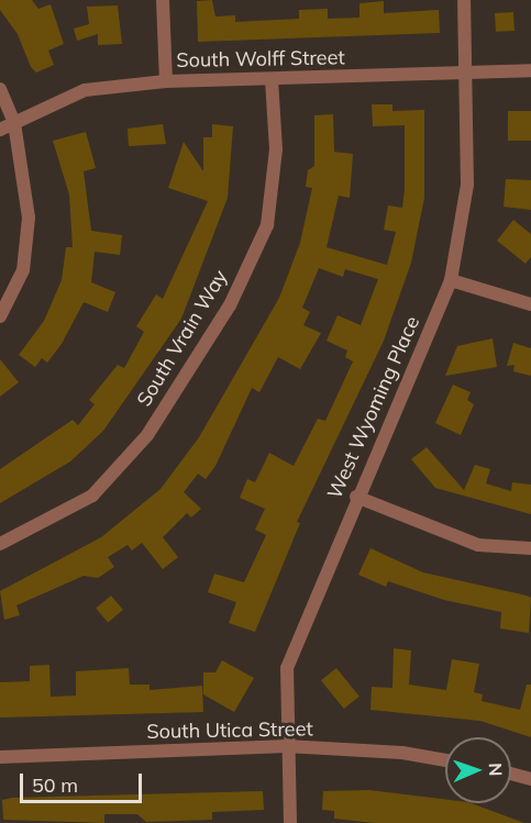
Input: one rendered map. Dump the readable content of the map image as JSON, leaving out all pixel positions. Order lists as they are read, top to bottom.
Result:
{
  "streets": {
    "street": [
      "South Wolff Street",
      "South Vrain Way",
      "West Wyoming Place",
      "South Utica Street"
    ]
  },
  "crossings": [
    ["South Wolff Street", "South Vrain Way"],
    ["South Wolff Street", "West Wyoming Place"],
    ["West Wyoming Place", "South Utica Street"]
  ],
  "scale_bar": "50 m",
  "north": "right"
}
